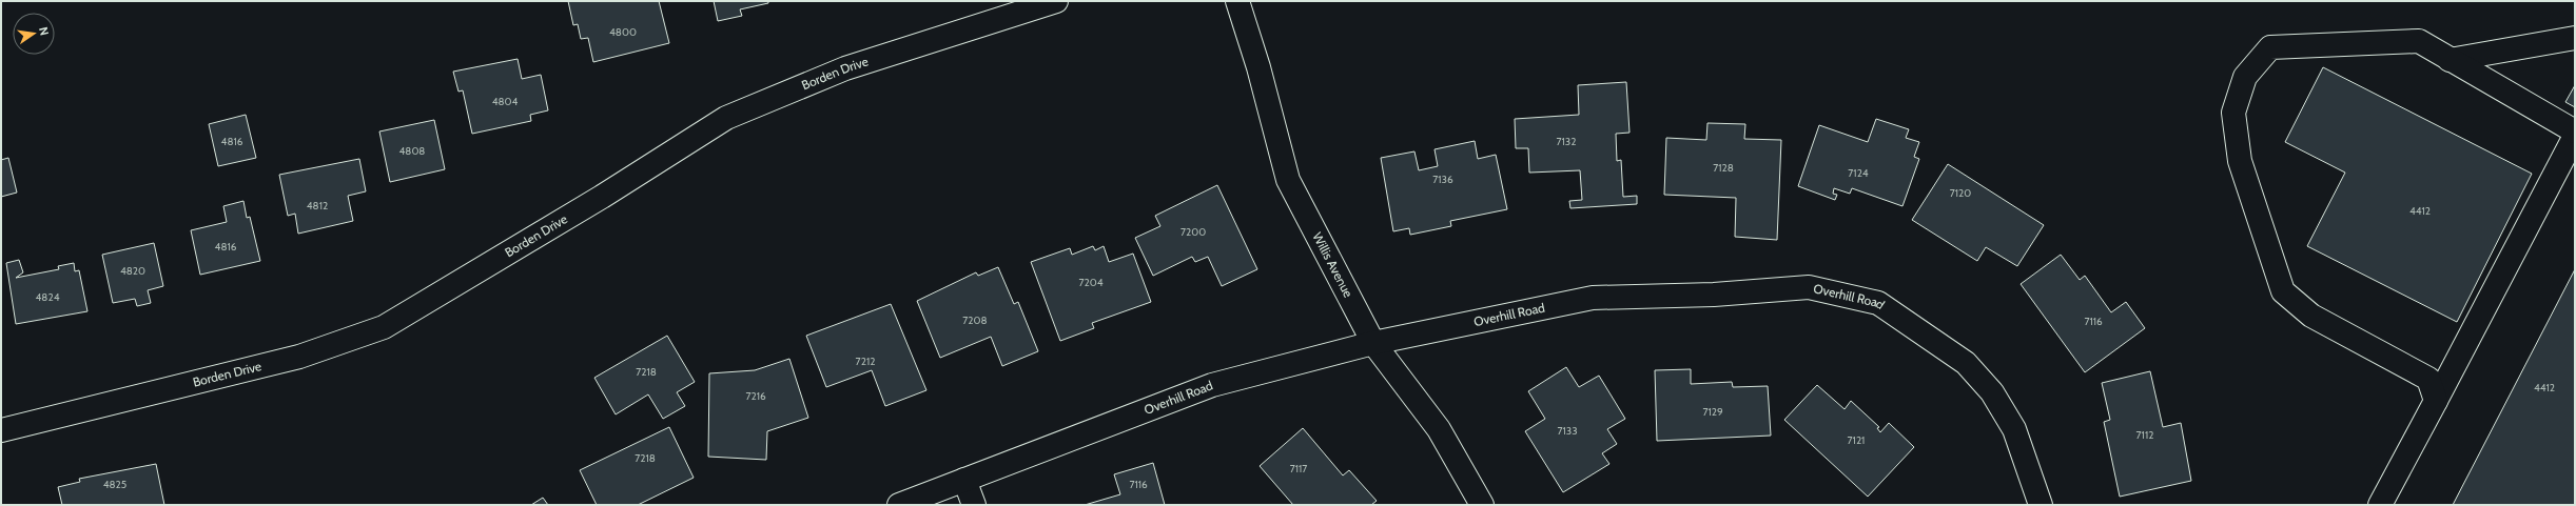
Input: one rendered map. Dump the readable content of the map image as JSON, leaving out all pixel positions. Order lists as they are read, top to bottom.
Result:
{
  "streets": {
    "street": ["Borden Drive", "Willis Avenue", "Overhill Road"]
  },
  "crossings": [
    ["Willis Avenue", "Overhill Road"]
  ],
  "house_numbers": [
    "4800",
    "4804",
    "4816",
    "7132",
    "4808",
    "7128",
    "7124",
    "7136",
    "7120",
    "4812",
    "4412",
    "7200",
    "4816",
    "4820",
    "7204",
    "4824",
    "7208",
    "7116",
    "7212",
    "7218",
    "4412",
    "7216",
    "7129",
    "7133",
    "7112",
    "7121",
    "7218",
    "7117",
    "4825",
    "7116"
  ],
  "north": "right"
}
